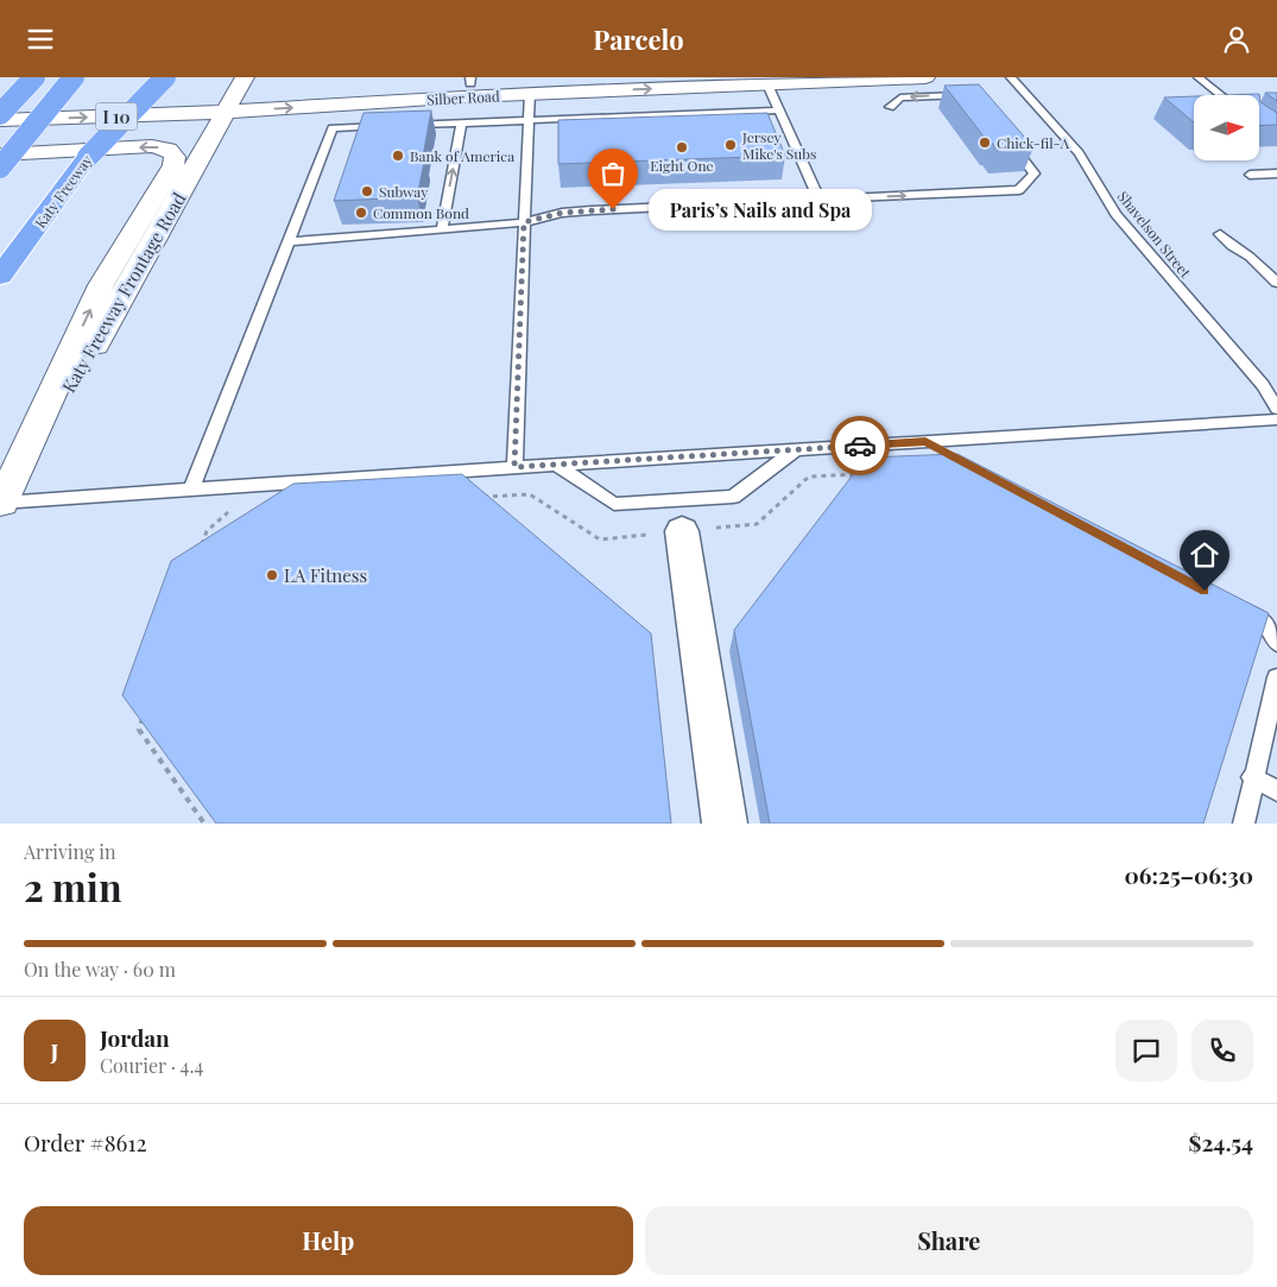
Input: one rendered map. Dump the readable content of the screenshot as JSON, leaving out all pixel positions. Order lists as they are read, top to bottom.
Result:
{
  "streets": {
    "highway": ["I 10", "Katy Freeway"],
    "street": ["Silber Road", "Katy Freeway Frontage Road"],
    "lane": ["Shavelson Street"]
  },
  "crossings": [
    ["Silber Road", "Katy Freeway Frontage Road"]
  ],
  "places": [
    "Chick-fil-A",
    "Jersey Mike's Subs",
    "Eight One",
    "Bank of America",
    "Subway",
    "Paris’s Nails and Spa",
    "Common Bond",
    "LA Fitness"
  ],
  "north": "right",
  "page": {
    "header": "Parcelo",
    "bubble": "Paris’s Nails and Spa",
    "heading": ["2 min", "Arriving in", "06:25–06:30"],
    "panel": [
      "Jordan",
      "Courier · 4.4",
      "Order #8612",
      "$24.54"
    ],
    "bar": "On the way · 60 m",
    "round": "J",
    "buttons": ["Help", "Share"]
  }
}
